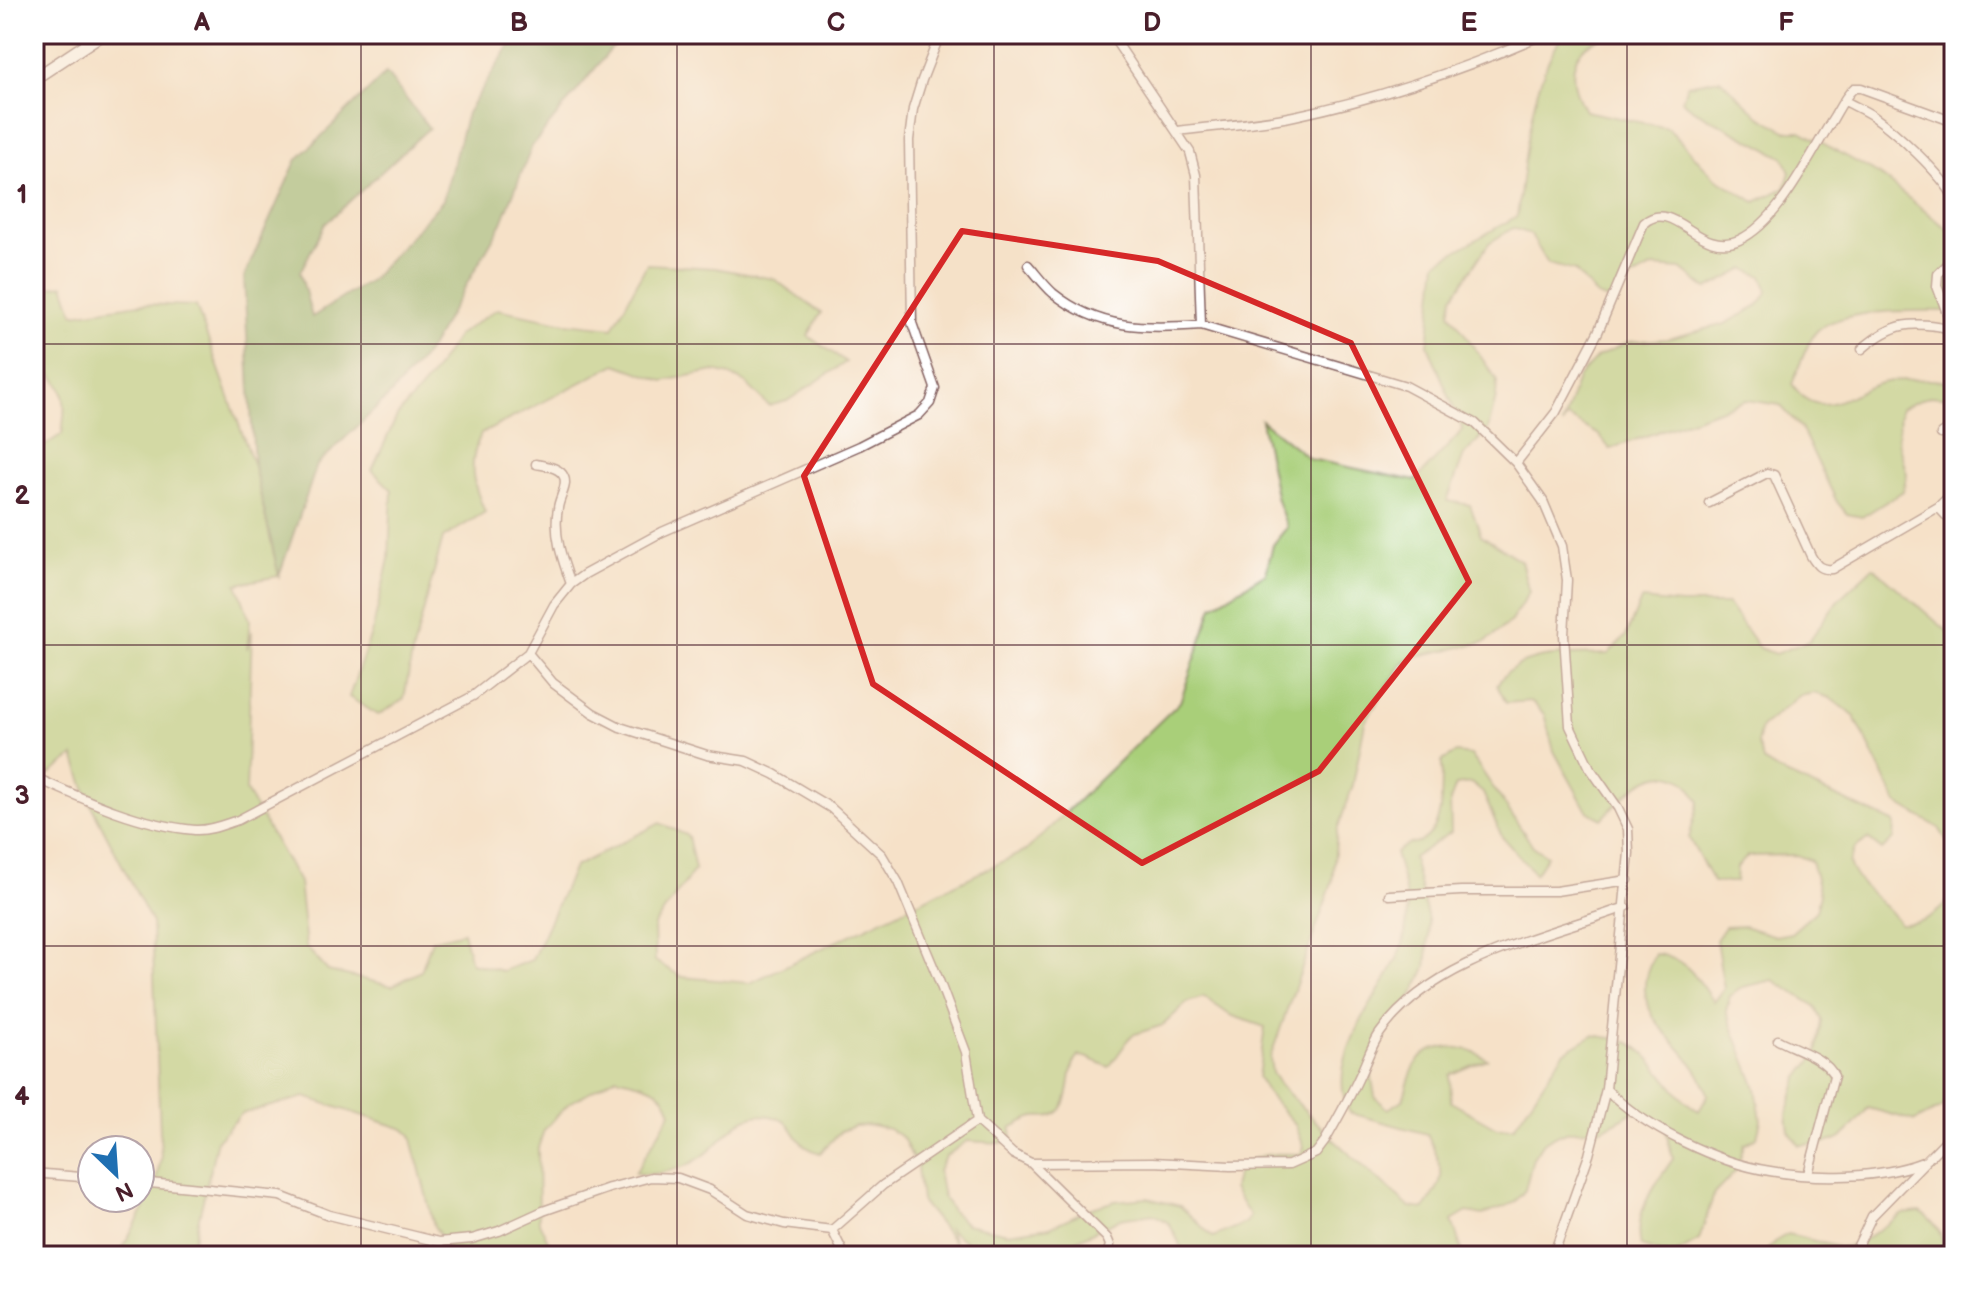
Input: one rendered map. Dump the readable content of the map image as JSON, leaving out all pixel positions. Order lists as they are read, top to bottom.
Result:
{
  "north": "bottom right",
  "grid": {
    "columns": [
      "A",
      "B",
      "C",
      "D",
      "E",
      "F"
    ],
    "rows": [
      "1",
      "2",
      "3",
      "4"
    ]
  }
}
